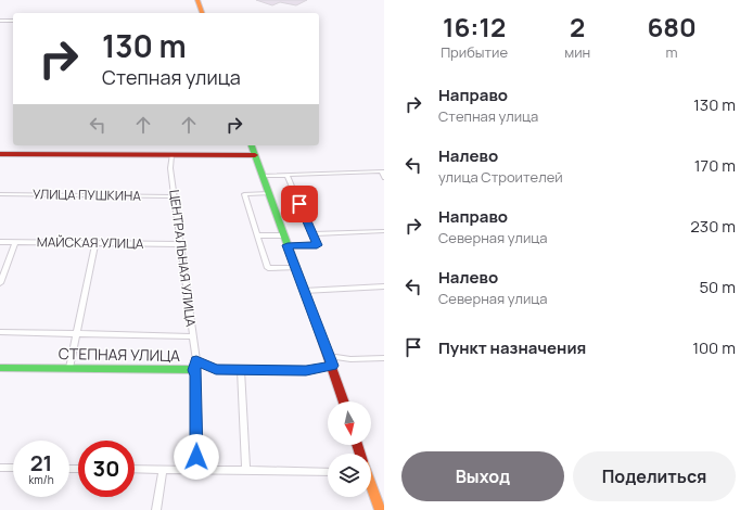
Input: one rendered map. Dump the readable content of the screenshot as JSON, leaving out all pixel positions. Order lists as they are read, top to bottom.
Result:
{
  "streets": {
    "street": [
      "УЛИЦА ПУШКИНА",
      "МАЙСКАЯ УЛИЦА",
      "ЦЕНТРАЛЬНАЯ УЛИЦА",
      "СТЕПНАЯ УЛИЦА"
    ]
  },
  "crossings": [
    ["УЛИЦА ПУШКИНА", "ЦЕНТРАЛЬНАЯ УЛИЦА"],
    ["МАЙСКАЯ УЛИЦА", "ЦЕНТРАЛЬНАЯ УЛИЦА"],
    ["ЦЕНТРАЛЬНАЯ УЛИЦА", "СТЕПНАЯ УЛИЦА"]
  ],
  "north": "bottom",
  "page": {
    "eta": [
      "16:12",
      "Прибытие",
      "2",
      "мин",
      "680",
      "m"
    ],
    "turn": ["130 m", "Степная улица"],
    "list": [
      {
        "name": "Направо",
        "note": "Степная улица",
        "value": "130 m"
      },
      {
        "name": "Налево",
        "note": "улица Строителей",
        "value": "170 m"
      },
      {
        "name": "Направо",
        "note": "Северная улица",
        "value": "230 m"
      },
      {
        "name": "Налево",
        "note": "Северная улица",
        "value": "50 m"
      },
      {
        "name": "Пункт назначения",
        "value": "100 m"
      }
    ],
    "speed": "21 km/h",
    "limit": "30",
    "buttons": ["Выход", "Поделиться"]
  }
}
